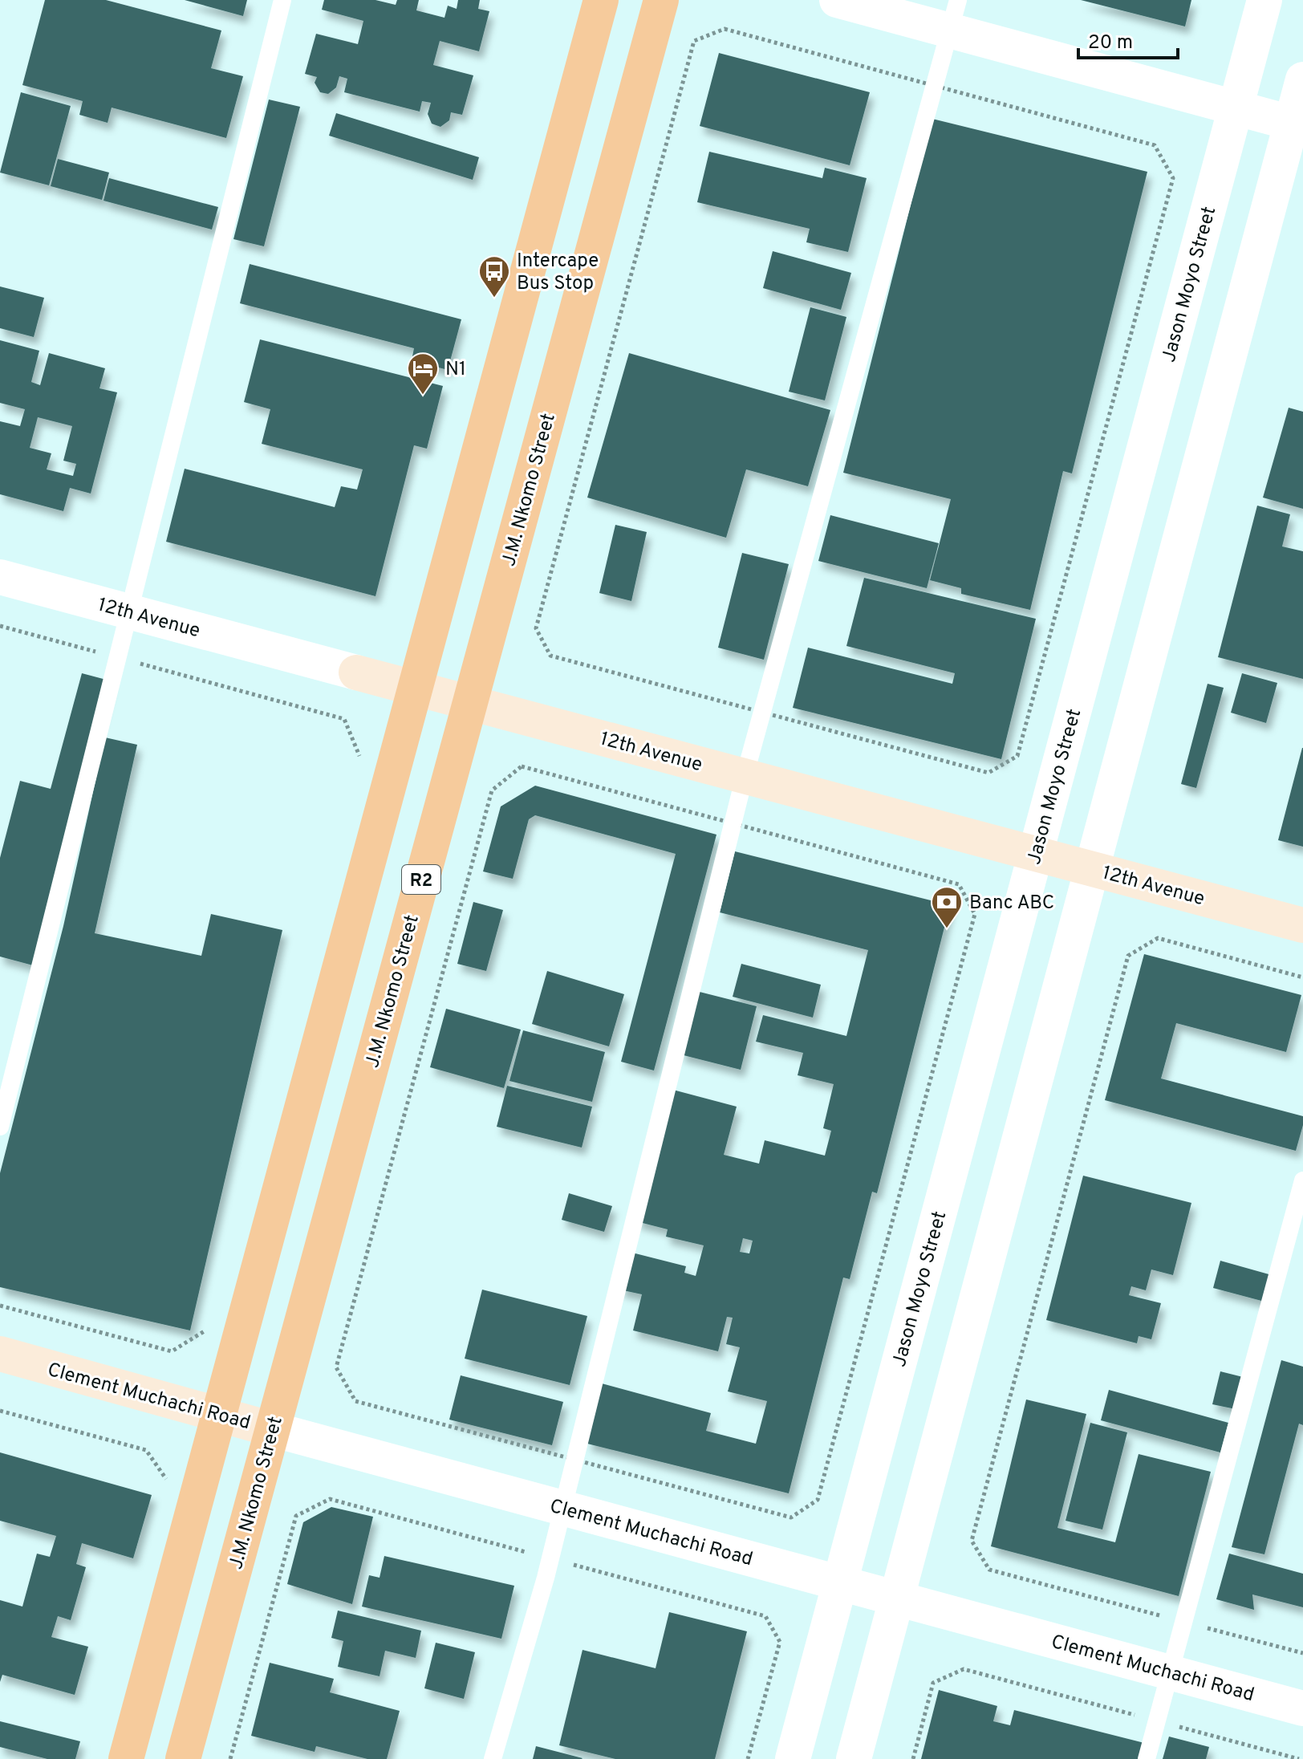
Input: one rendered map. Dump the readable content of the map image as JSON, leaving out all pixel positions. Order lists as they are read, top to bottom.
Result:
{
  "streets": {
    "highway": ["J.M. Nkomo Street", "R2"],
    "main road": ["12th Avenue", "Clement Muchachi Road"],
    "street": ["Jason Moyo Street"]
  },
  "crossings": [
    ["Jason Moyo Street", "12th Avenue"],
    ["Jason Moyo Street", "Clement Muchachi Road"],
    ["J.M. Nkomo Street", "12th Avenue"],
    ["J.M. Nkomo Street", "Clement Muchachi Road"]
  ],
  "places": {
    "bus stop": ["Intercape Bus Stop"],
    "hotel": ["N1"],
    "bank": ["Banc ABC"]
  },
  "scale_bar": "20 m"
}
